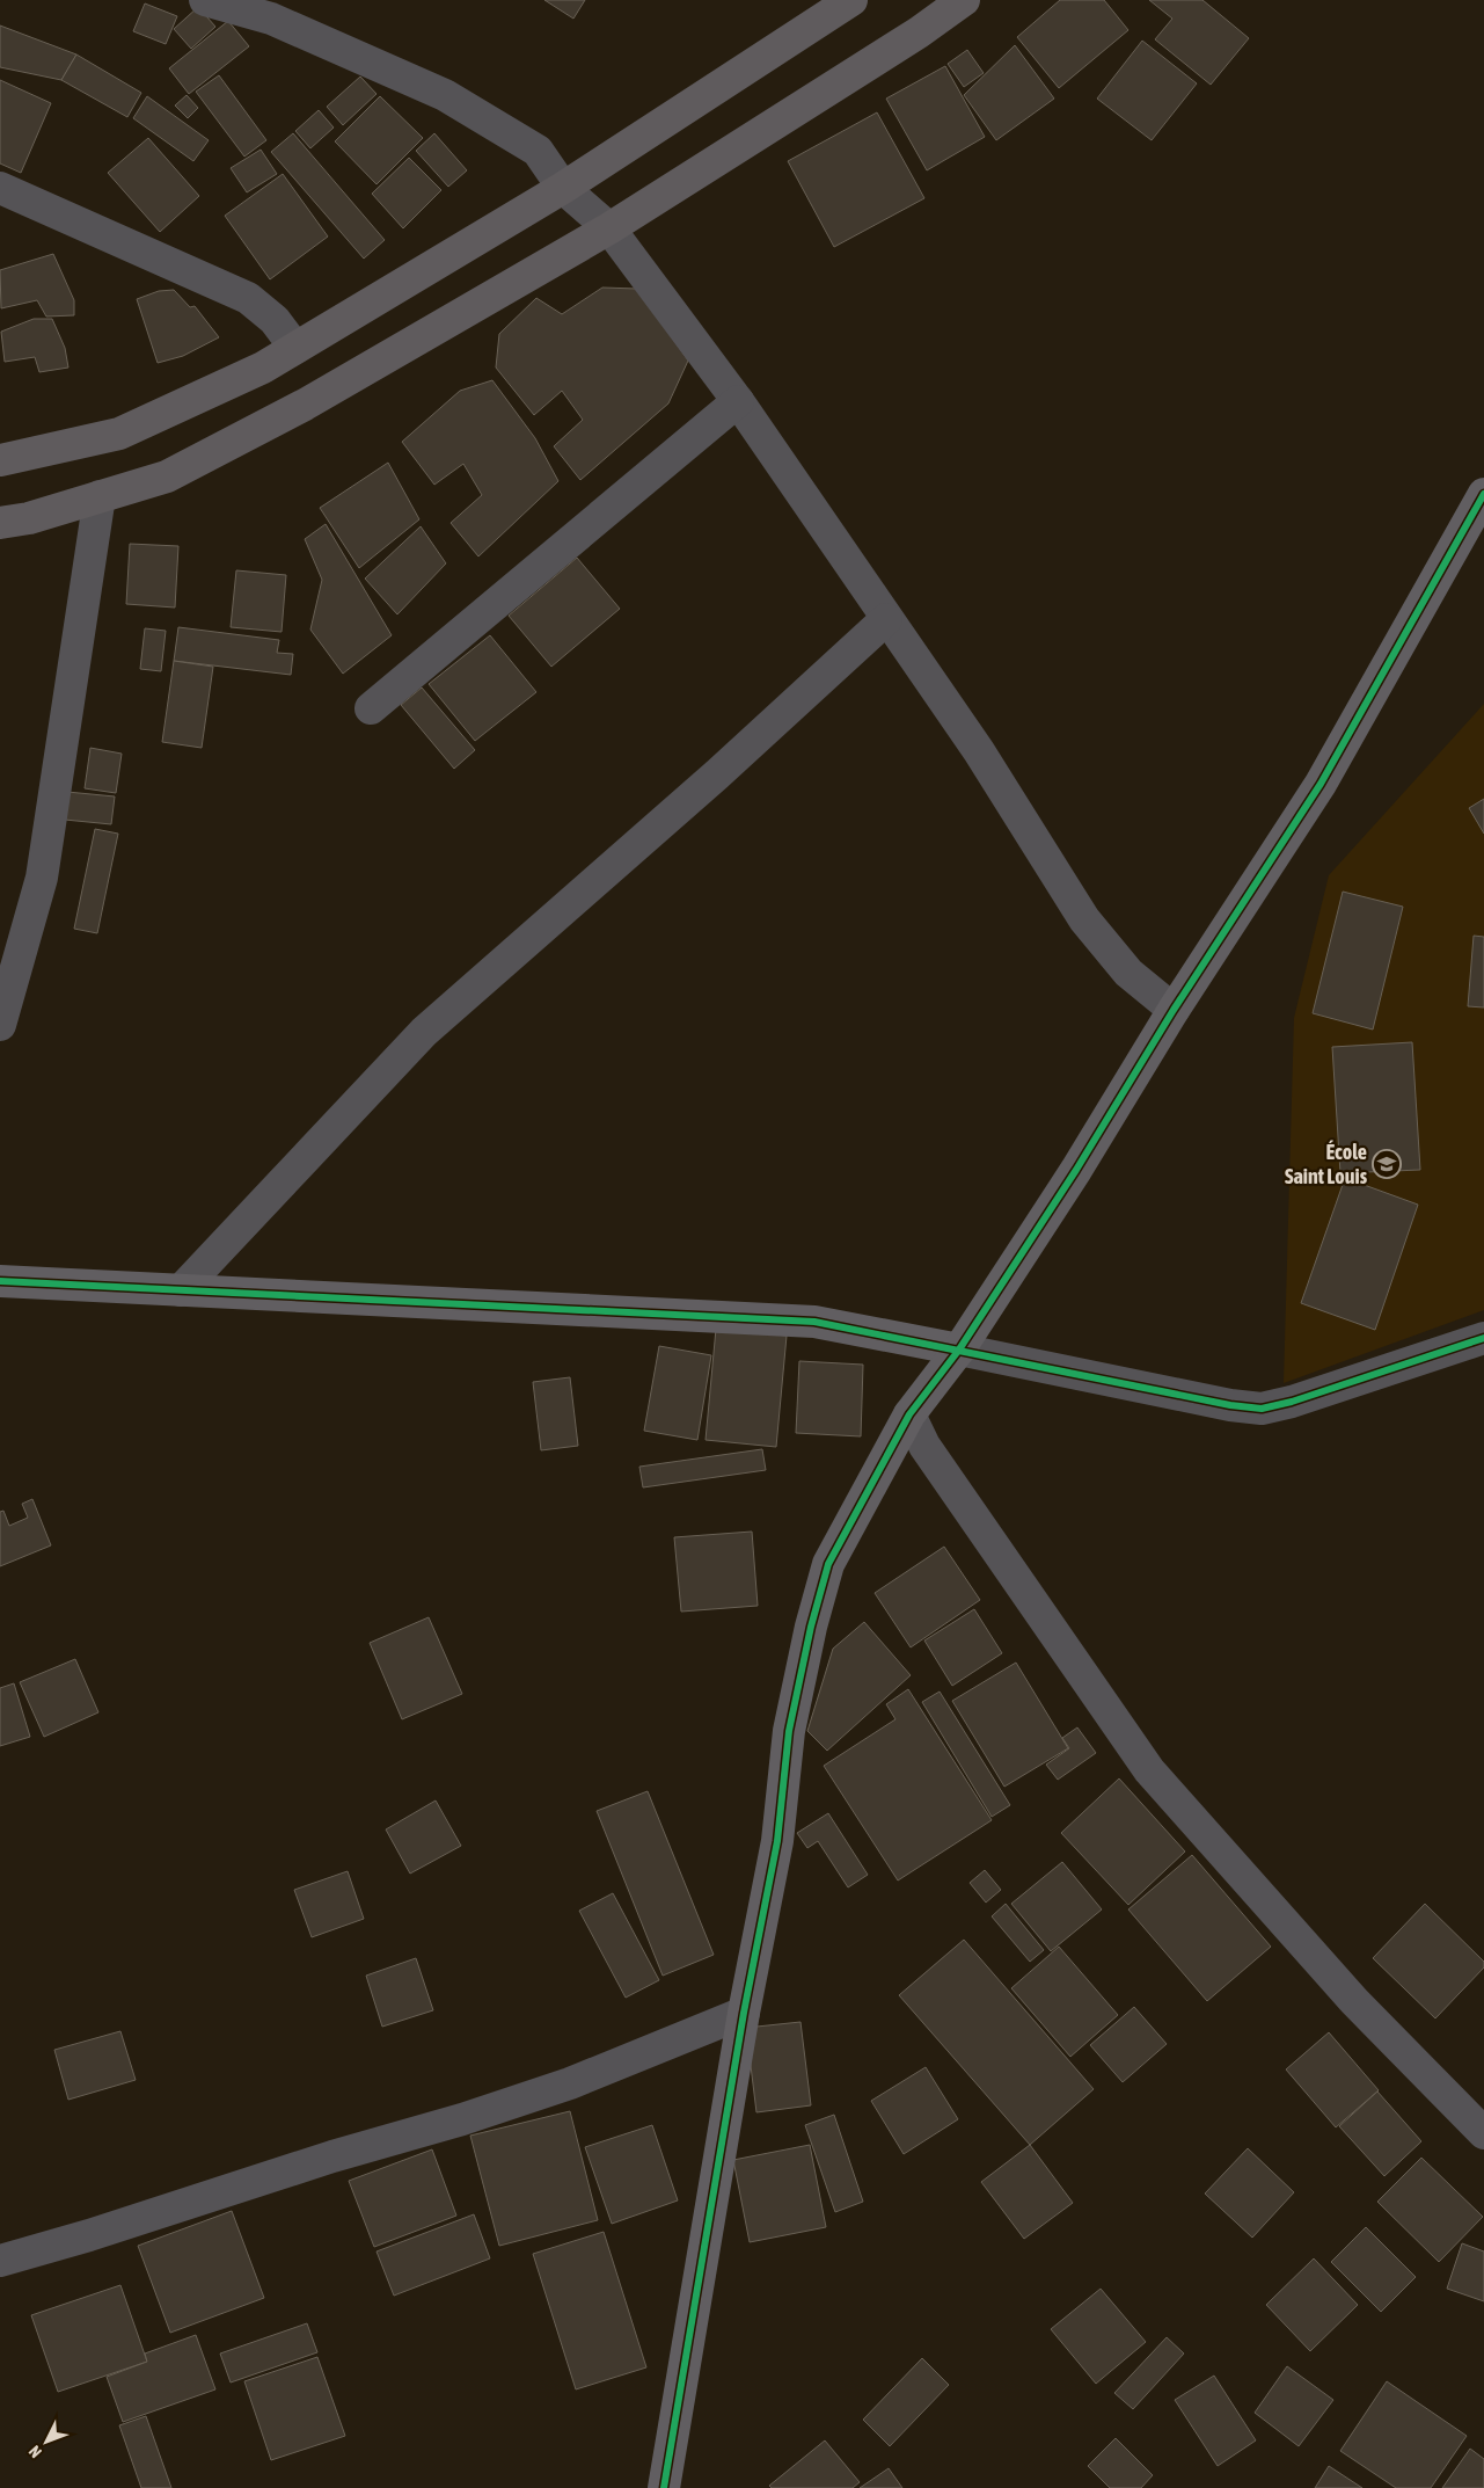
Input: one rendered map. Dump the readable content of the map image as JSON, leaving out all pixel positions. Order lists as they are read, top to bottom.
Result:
{
  "places": {
    "school or university": ["École Saint Louis"]
  },
  "north": "bottom left"
}
